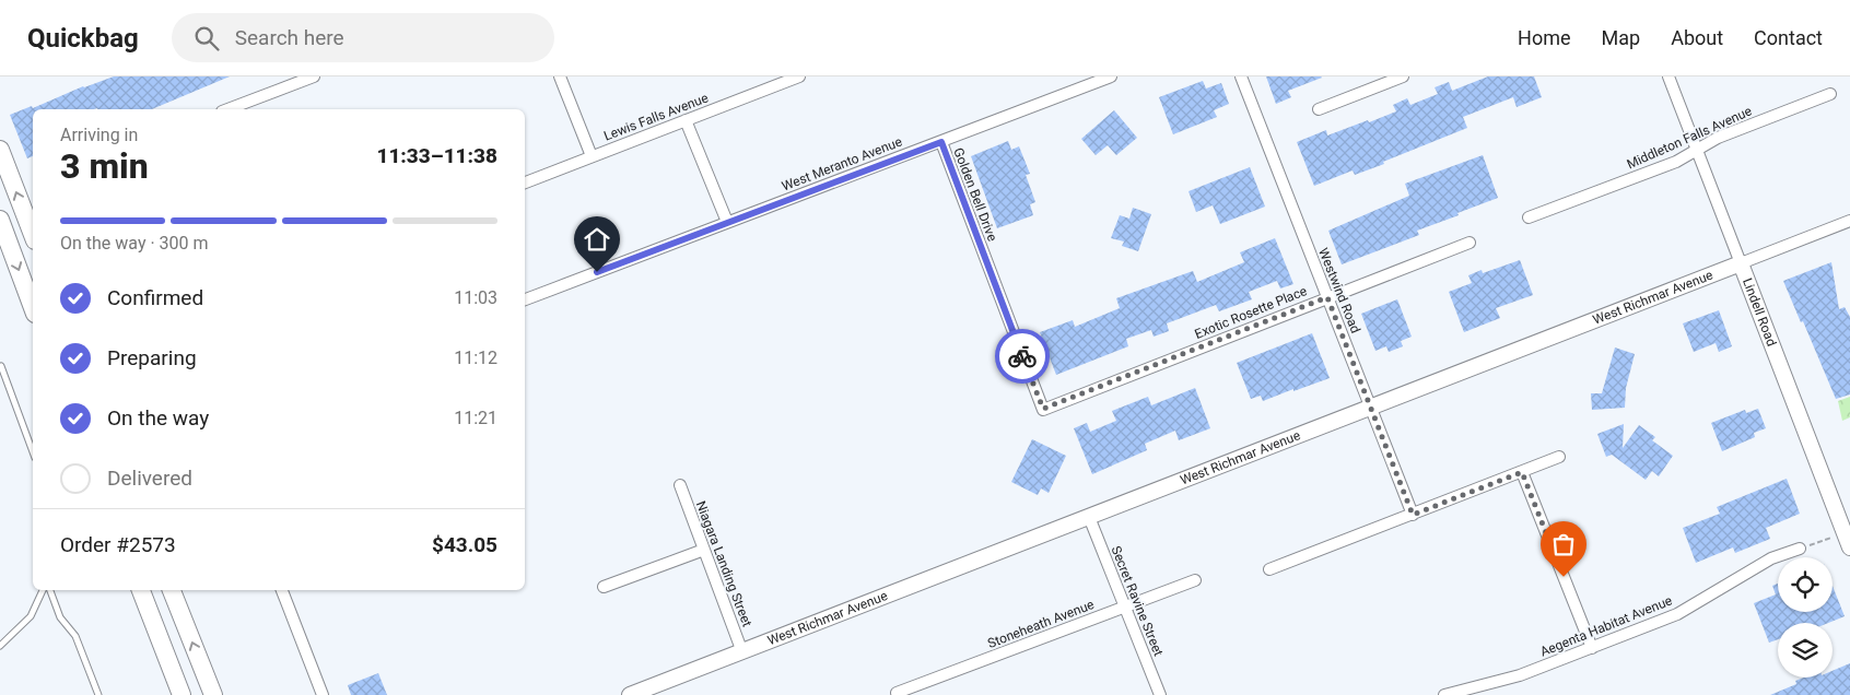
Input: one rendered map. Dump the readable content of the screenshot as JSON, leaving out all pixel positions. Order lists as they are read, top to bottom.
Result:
{
  "streets": {
    "street": [
      "Lewis Falls Avenue",
      "Middleton Falls Avenue",
      "West Meranto Avenue",
      "Golden Bell Drive",
      "Westwind Road",
      "West Richmar Avenue",
      "Lindell Road",
      "Exotic Rosette Place",
      "Niagara Landing Street",
      "Secret Ravine Street",
      "Stoneheath Avenue",
      "Aegenta Habitat Avenue"
    ]
  },
  "crossings": [
    ["Middleton Falls Avenue", "Lindell Road"],
    ["West Meranto Avenue", "Golden Bell Drive"],
    ["Golden Bell Drive", "Exotic Rosette Place"],
    ["Westwind Road", "West Richmar Avenue"],
    ["Westwind Road", "Exotic Rosette Place"],
    ["West Richmar Avenue", "Lindell Road"],
    ["West Richmar Avenue", "Niagara Landing Street"],
    ["West Richmar Avenue", "Secret Ravine Street"],
    ["Secret Ravine Street", "Stoneheath Avenue"]
  ],
  "page": {
    "header": "Quickbag",
    "search": "Search here",
    "nav": [
      "Home",
      "Map",
      "About",
      "Contact"
    ],
    "heading": ["3 min", "Arriving in", "11:33–11:38"],
    "panel": ["Order #2573", "$43.05"],
    "bar": "On the way · 300 m",
    "list": [
      ["Confirmed", "11:03"],
      ["Preparing", "11:12"],
      ["On the way", "11:21"],
      "Delivered"
    ]
  }
}
